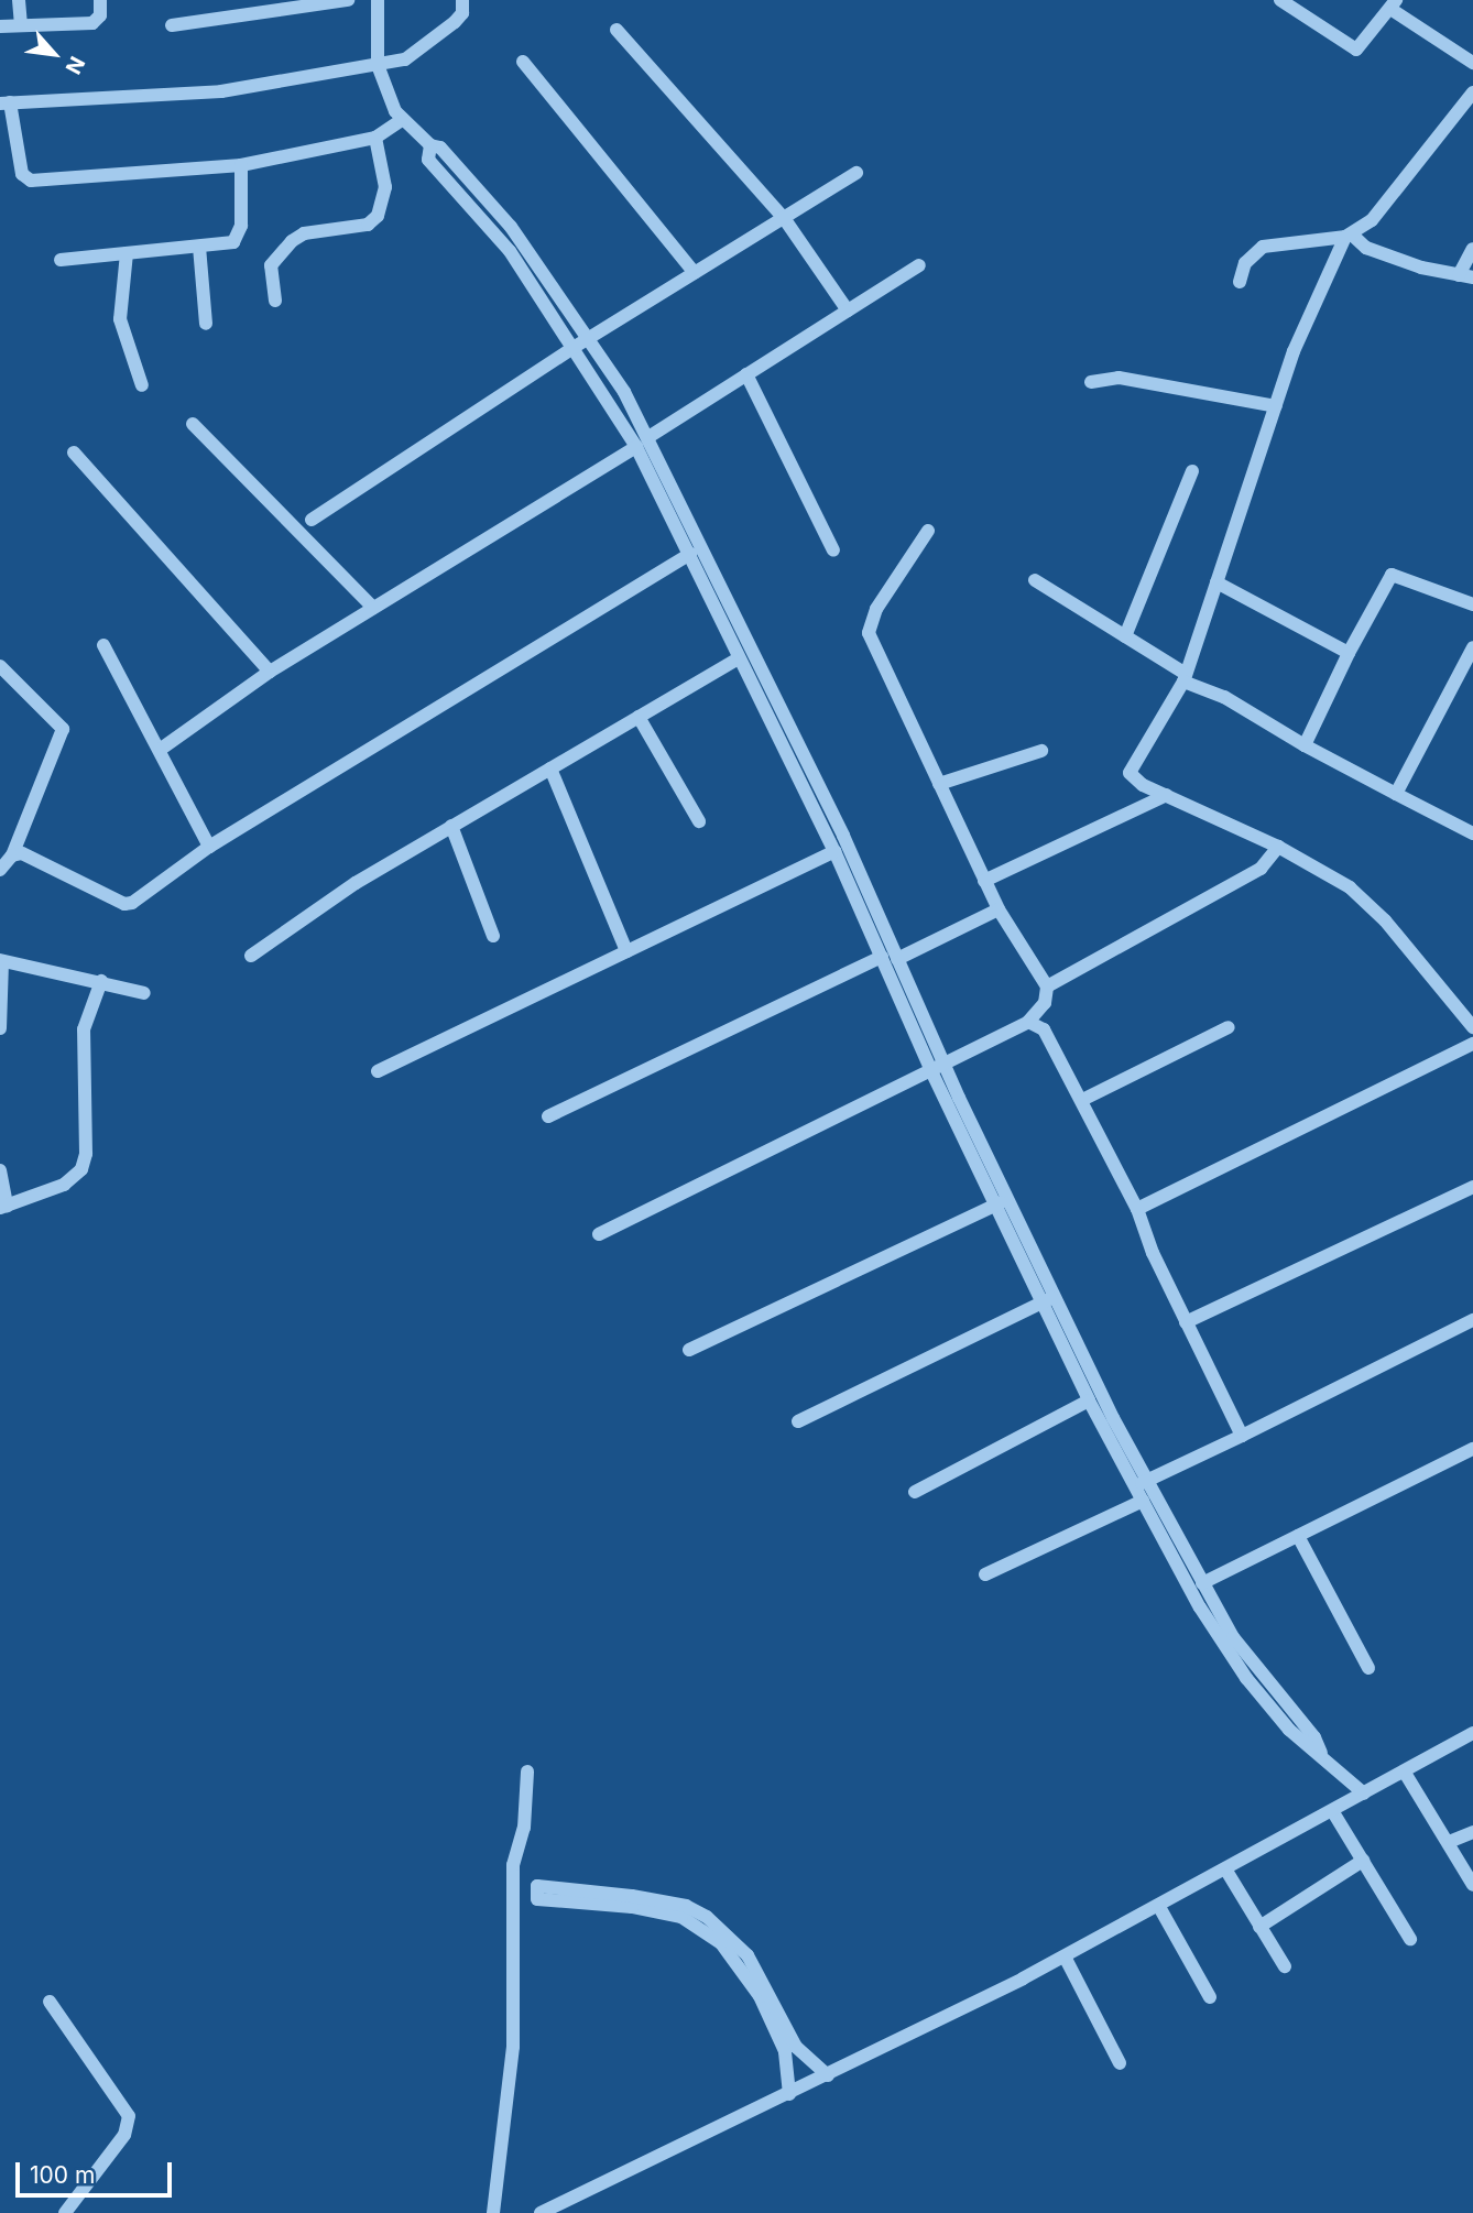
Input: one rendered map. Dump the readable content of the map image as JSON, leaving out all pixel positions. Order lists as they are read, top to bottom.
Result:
{
  "scale_bar": "100 m",
  "north": "bottom right"
}
